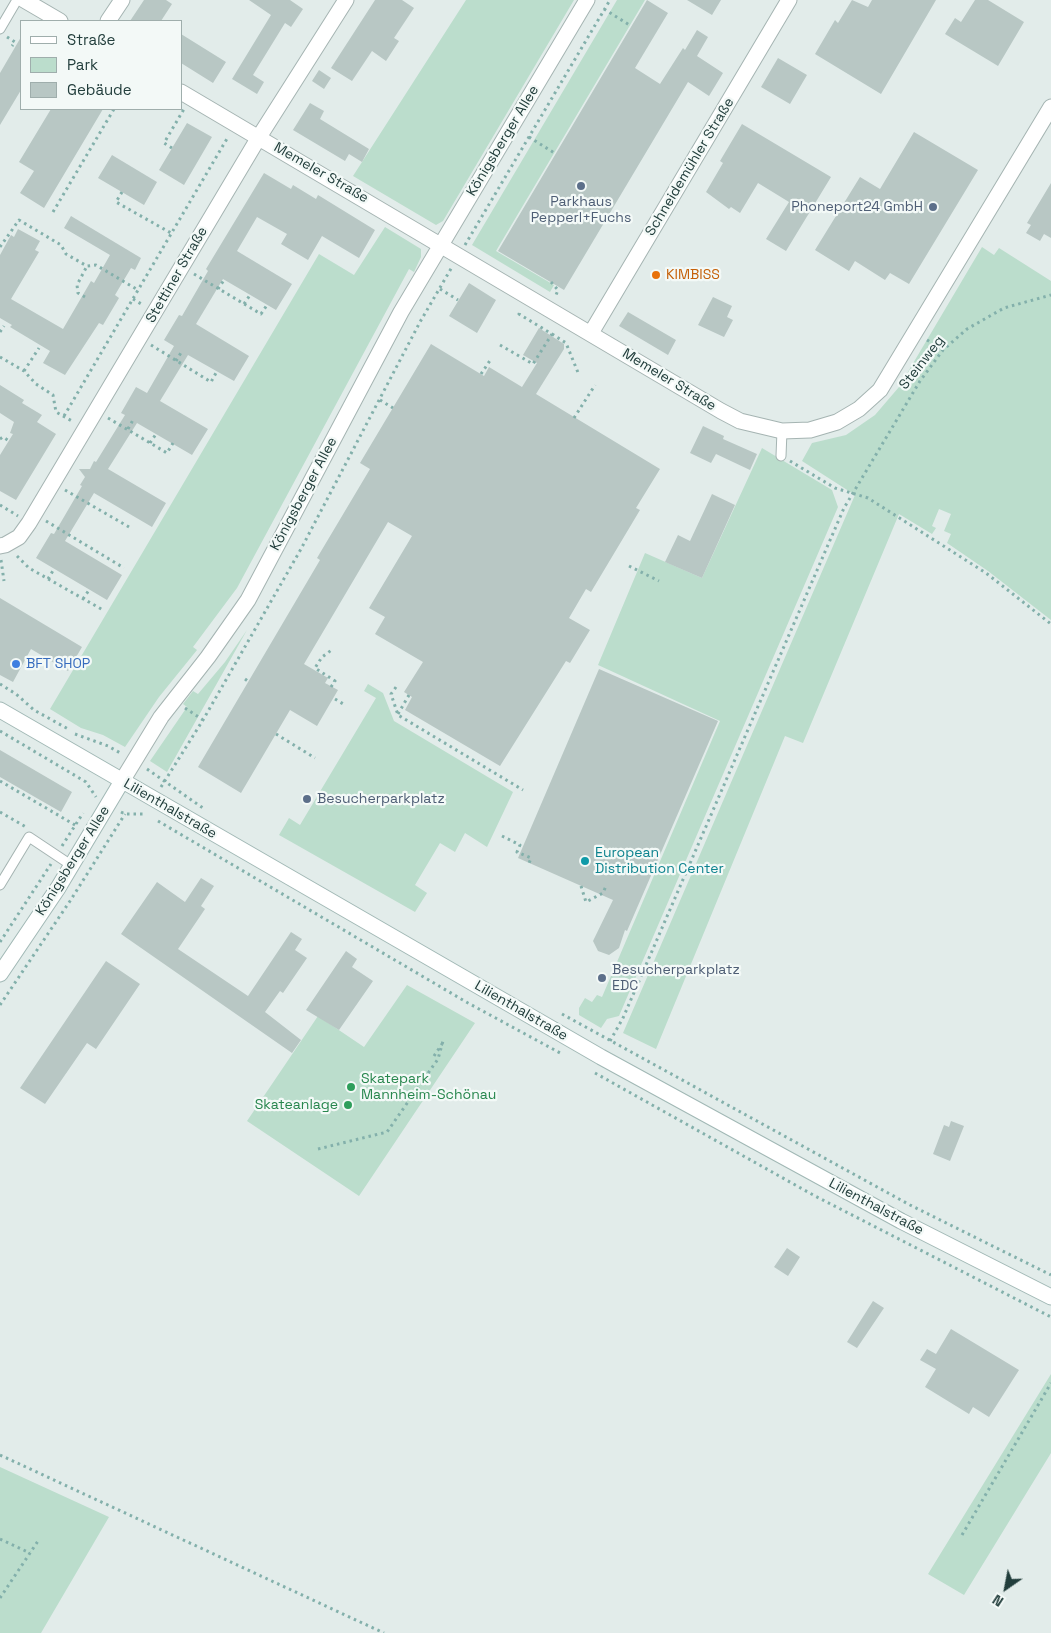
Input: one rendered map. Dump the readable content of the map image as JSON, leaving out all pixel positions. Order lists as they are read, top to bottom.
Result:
{
  "streets": {
    "street": [
      "Königsberger Allee",
      "Schneidemühler Straße",
      "Memeler Straße",
      "Stettiner Straße",
      "Lilienthalstraße"
    ],
    "path": ["Steinweg"]
  },
  "crossings": [
    ["Königsberger Allee", "Memeler Straße"],
    ["Königsberger Allee", "Lilienthalstraße"],
    ["Schneidemühler Straße", "Memeler Straße"],
    ["Memeler Straße", "Stettiner Straße"],
    ["Steinweg", "Lilienthalstraße"]
  ],
  "places": [
    "Parkhaus Pepperl+Fuchs",
    "Phoneport24 GmbH",
    "KIMBISS",
    "BFT SHOP",
    "Besucherparkplatz",
    "European Distribution Center",
    "Besucherparkplatz EDC",
    "Skatepark Mannheim-Schönau",
    "Skateanlage"
  ],
  "legend": ["Straße", "Park", "Gebäude"],
  "north": "bottom left"
}
